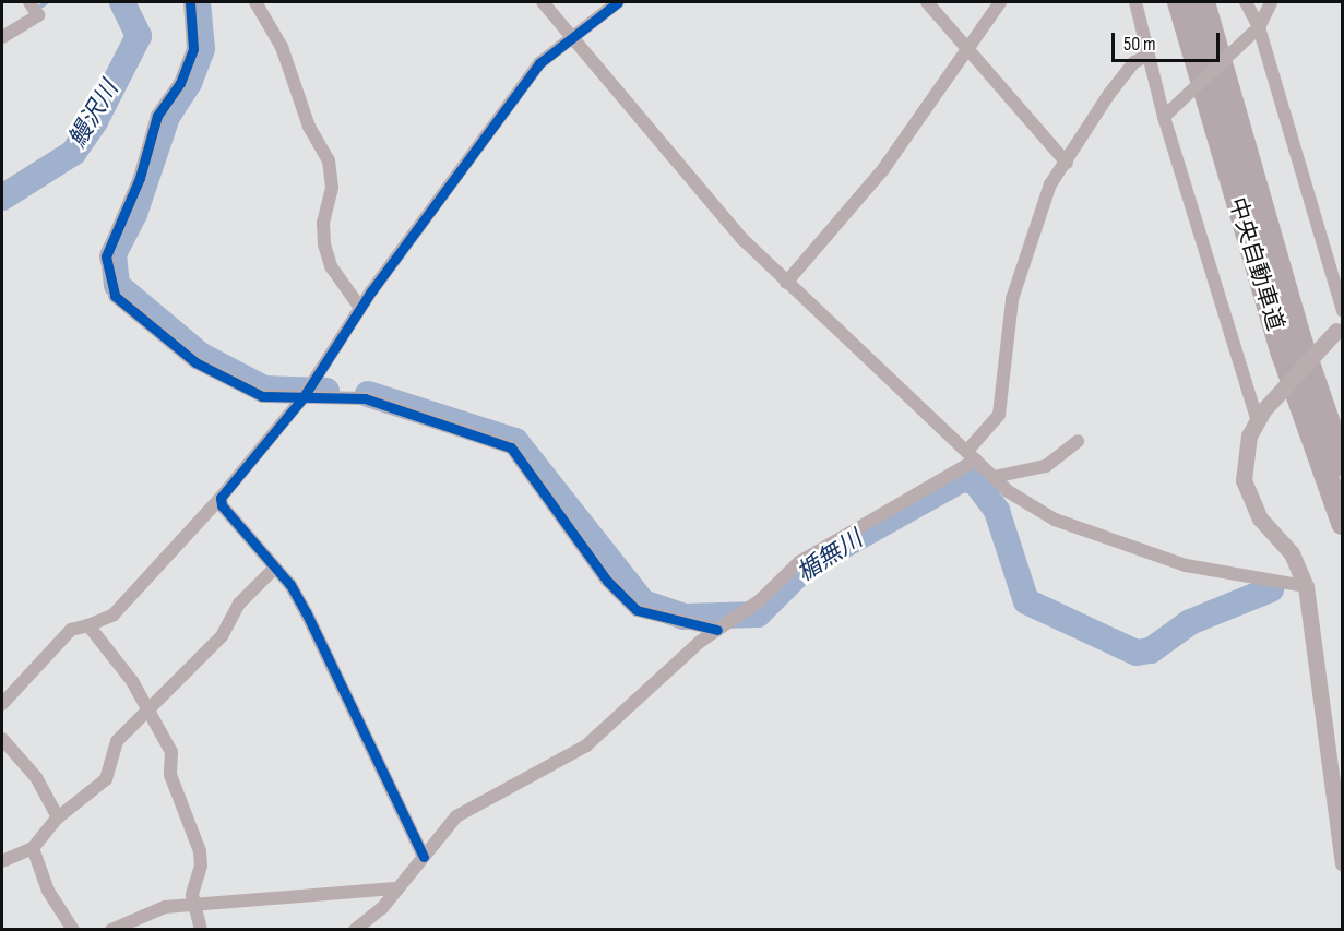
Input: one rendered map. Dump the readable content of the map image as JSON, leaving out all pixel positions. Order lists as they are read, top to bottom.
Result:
{
  "streets": {
    "highway": ["中央自動車道"]
  },
  "water": ["鰻沢川", "楯無川"],
  "scale_bar": "50 m"
}
